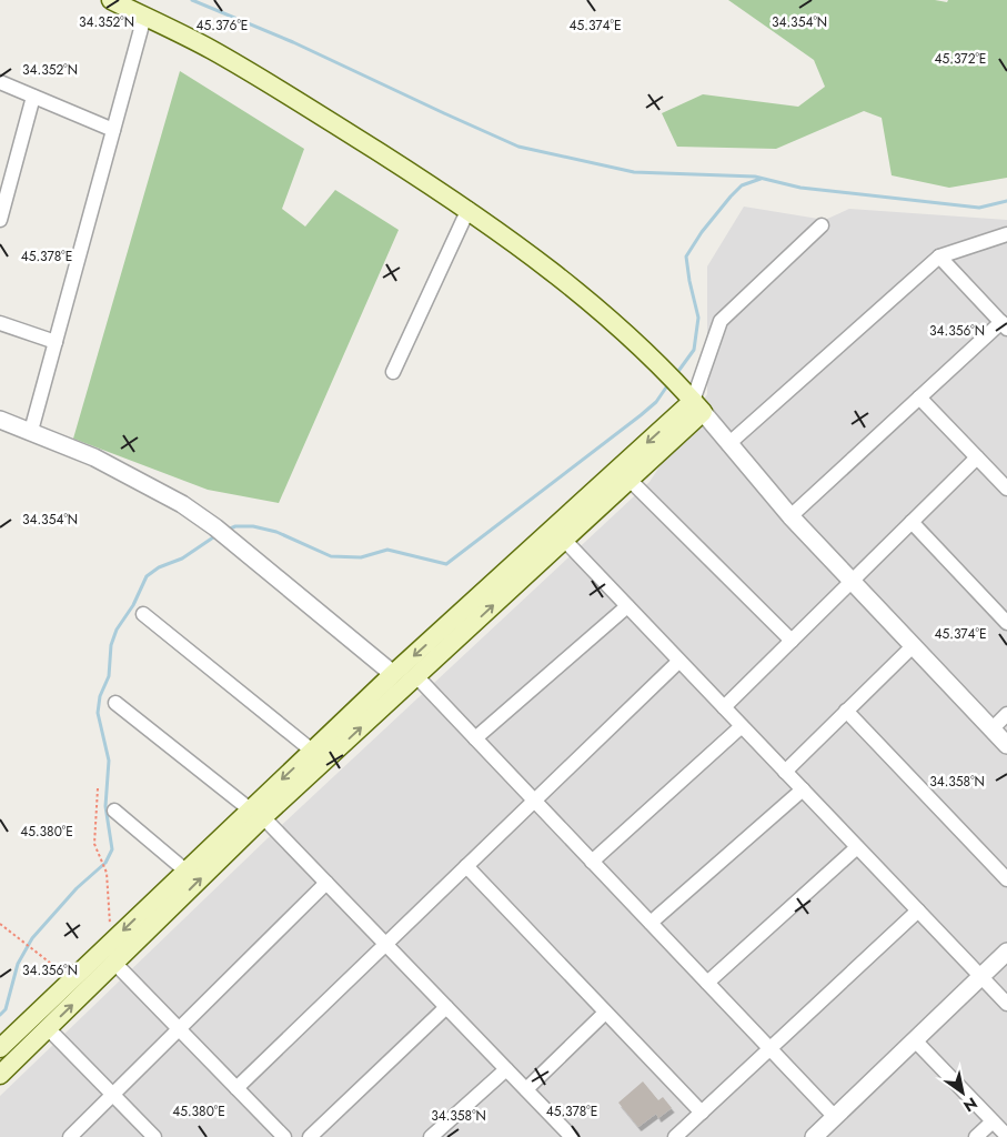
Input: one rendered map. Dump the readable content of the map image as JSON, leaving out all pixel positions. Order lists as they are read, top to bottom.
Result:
{
  "north": "bottom right",
  "coordinates": [
    "34.352°N",
    "34.354°N",
    "45.376°E",
    "45.374°E",
    "45.372°E",
    "45.378°E",
    "34.356°N",
    "34.358°N",
    "45.380°E"
  ]
}
